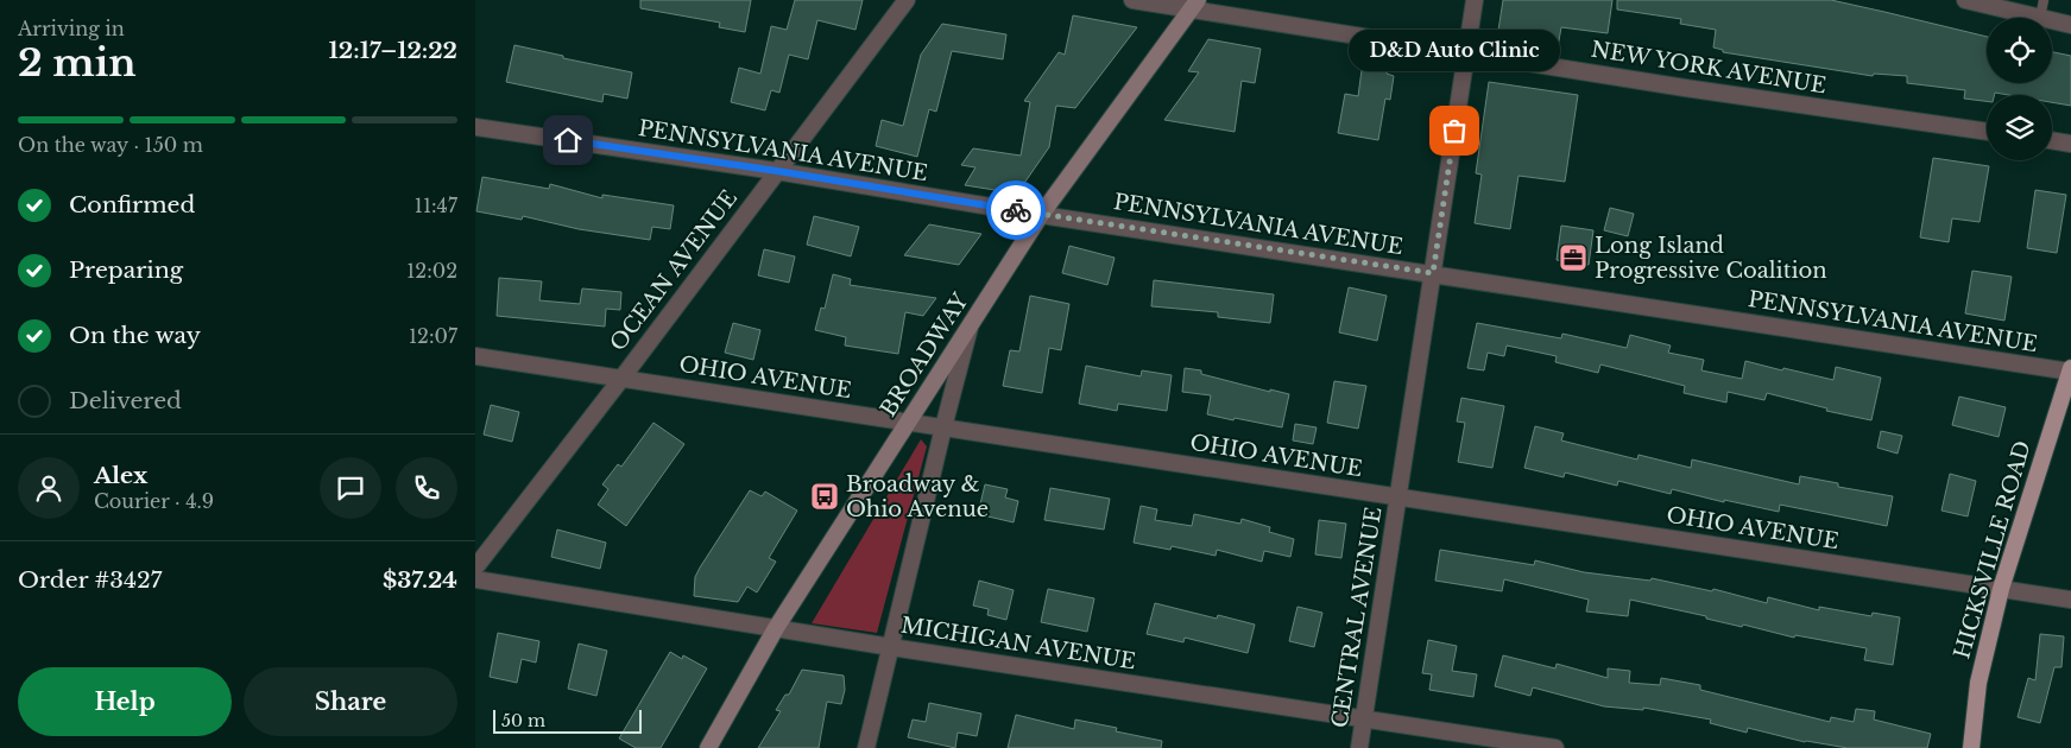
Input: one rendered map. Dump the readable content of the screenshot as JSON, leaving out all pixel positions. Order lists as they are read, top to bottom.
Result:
{
  "streets": {
    "main road": ["BROADWAY", "HICKSVILLE ROAD"],
    "street": [
      "NEW YORK AVENUE",
      "PENNSYLVANIA AVENUE",
      "OCEAN AVENUE",
      "OHIO AVENUE",
      "CENTRAL AVENUE",
      "MICHIGAN AVENUE"
    ]
  },
  "crossings": [
    ["NEW YORK AVENUE", "BROADWAY"],
    ["NEW YORK AVENUE", "CENTRAL AVENUE"],
    ["PENNSYLVANIA AVENUE", "OCEAN AVENUE"],
    ["PENNSYLVANIA AVENUE", "BROADWAY"],
    ["PENNSYLVANIA AVENUE", "HICKSVILLE ROAD"],
    ["PENNSYLVANIA AVENUE", "CENTRAL AVENUE"],
    ["OCEAN AVENUE", "OHIO AVENUE"],
    ["BROADWAY", "OHIO AVENUE"],
    ["BROADWAY", "MICHIGAN AVENUE"],
    ["OHIO AVENUE", "HICKSVILLE ROAD"],
    ["OHIO AVENUE", "CENTRAL AVENUE"],
    ["CENTRAL AVENUE", "MICHIGAN AVENUE"]
  ],
  "places": {
    "other": ["D&D Auto Clinic"],
    "office": ["Long Island Progressive Coalition"],
    "bus stop": ["Broadway & Ohio Avenue"]
  },
  "scale_bar": "50 m",
  "page": {
    "heading": ["2 min", "Arriving in", "12:17–12:22"],
    "panel": [
      "Alex",
      "Courier · 4.9",
      "Order #3427",
      "$37.24"
    ],
    "bubble": "D&D Auto Clinic",
    "bar": "On the way · 150 m",
    "list": [
      ["Confirmed", "11:47"],
      ["Preparing", "12:02"],
      ["On the way", "12:07"],
      "Delivered"
    ],
    "buttons": ["Help", "Share"],
    "scale": "50 m"
  }
}
